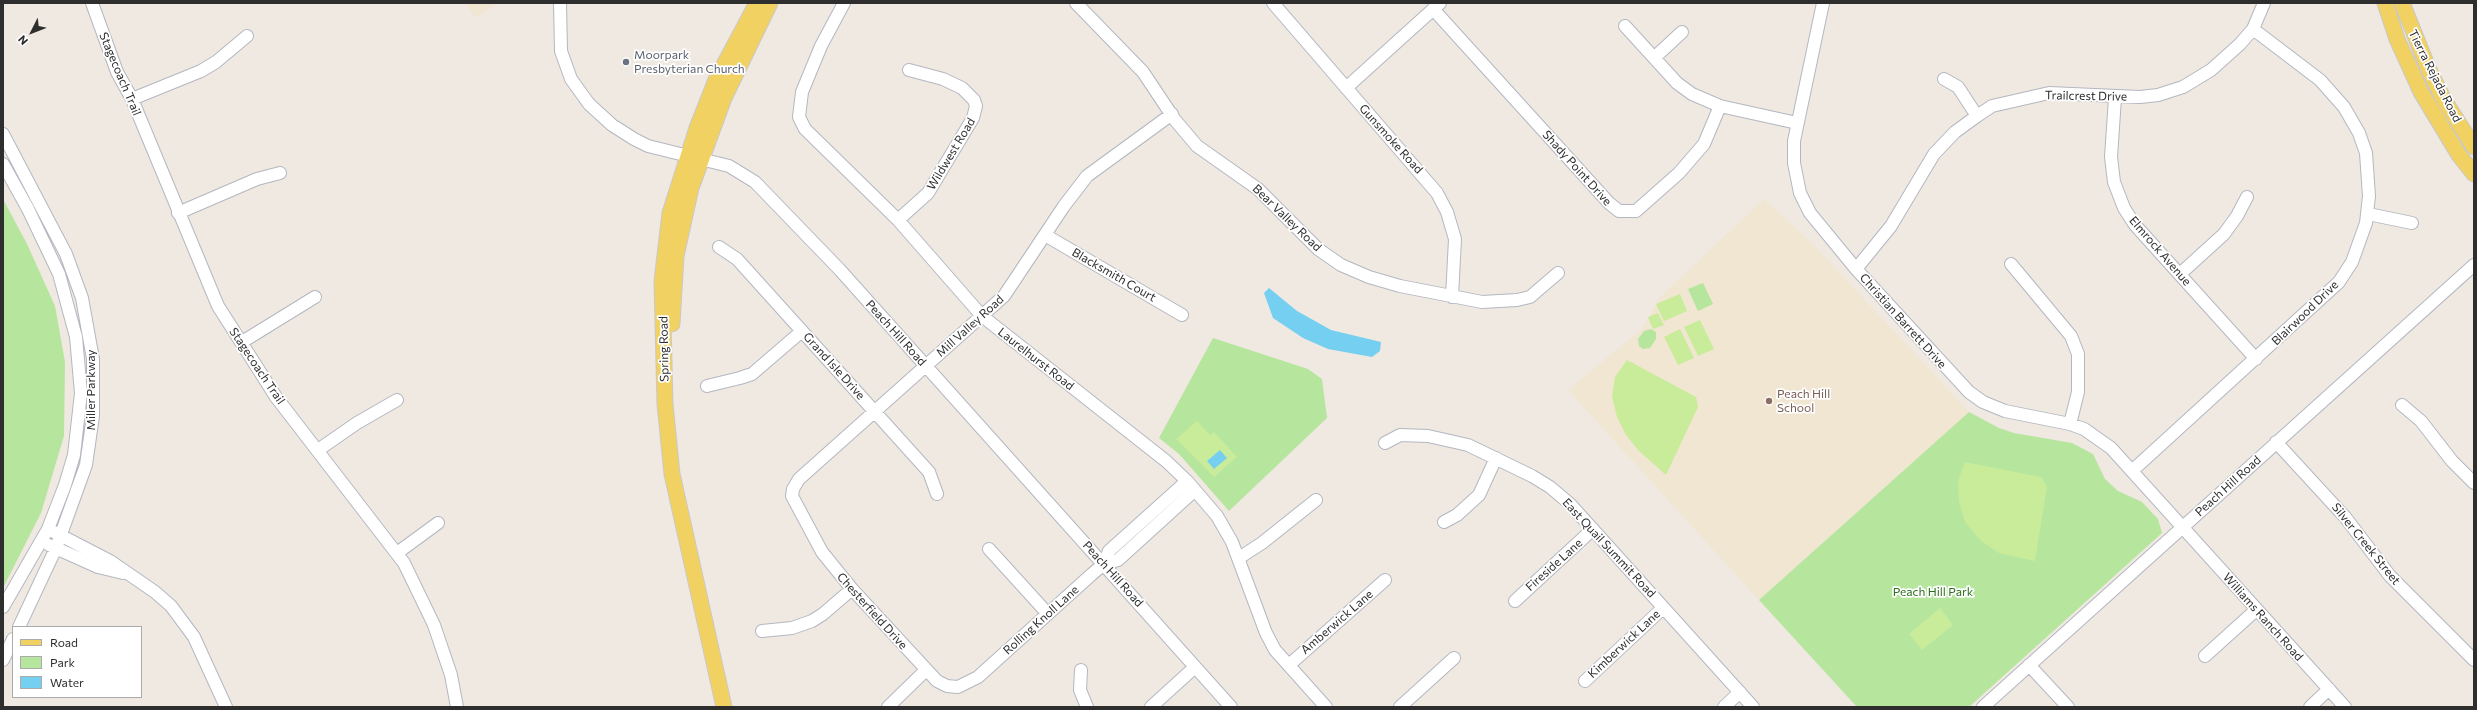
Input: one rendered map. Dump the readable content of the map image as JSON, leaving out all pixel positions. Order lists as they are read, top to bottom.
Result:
{
  "streets": {
    "main road": ["Tierra Rejada Road", "Spring Road"],
    "street": [
      "Stagecoach Trail",
      "Trailcrest Drive",
      "Gunsmoke Road",
      "Wildwest Road",
      "Shady Point Drive",
      "Bear Valley Road",
      "Elmrock Avenue",
      "Blacksmith Court",
      "Blairwood Drive",
      "Christian Barrett Drive",
      "Mill Valley Road",
      "Peach Hill Road",
      "Laurelhurst Road",
      "Grand Isle Drive",
      "Miller Parkway",
      "Silver Creek Street",
      "East Quail Summit Road",
      "Fireside Lane",
      "Chesterfield Drive",
      "Williams Ranch Road",
      "Rolling Knoll Lane",
      "Amberwick Lane",
      "Kimberwick Lane"
    ]
  },
  "crossings": [
    ["Trailcrest Drive", "Elmrock Avenue"],
    ["Trailcrest Drive", "Blairwood Drive"],
    ["Trailcrest Drive", "Christian Barrett Drive"],
    ["Gunsmoke Road", "Bear Valley Road"],
    ["Wildwest Road", "Laurelhurst Road"],
    ["Bear Valley Road", "Mill Valley Road"],
    ["Elmrock Avenue", "Blairwood Drive"],
    ["Blacksmith Court", "Mill Valley Road"],
    ["Blairwood Drive", "Christian Barrett Drive"],
    ["Christian Barrett Drive", "Peach Hill Road"],
    ["Christian Barrett Drive", "Williams Ranch Road"],
    ["Mill Valley Road", "Peach Hill Road"],
    ["Mill Valley Road", "Laurelhurst Road"],
    ["Mill Valley Road", "Grand Isle Drive"],
    ["Mill Valley Road", "Chesterfield Drive"],
    ["Peach Hill Road", "Spring Road"],
    ["Peach Hill Road", "Silver Creek Street"],
    ["Peach Hill Road", "Williams Ranch Road"],
    ["Peach Hill Road", "Rolling Knoll Lane"],
    ["Laurelhurst Road", "Rolling Knoll Lane"],
    ["Laurelhurst Road", "Amberwick Lane"],
    ["East Quail Summit Road", "Fireside Lane"],
    ["East Quail Summit Road", "Kimberwick Lane"],
    ["Chesterfield Drive", "Rolling Knoll Lane"]
  ],
  "parks": ["Peach Hill Park"],
  "places": ["Moorpark Presbyterian Church", "Peach Hill School"],
  "legend": ["Road", "Park", "Water"],
  "north": "bottom left"
}
